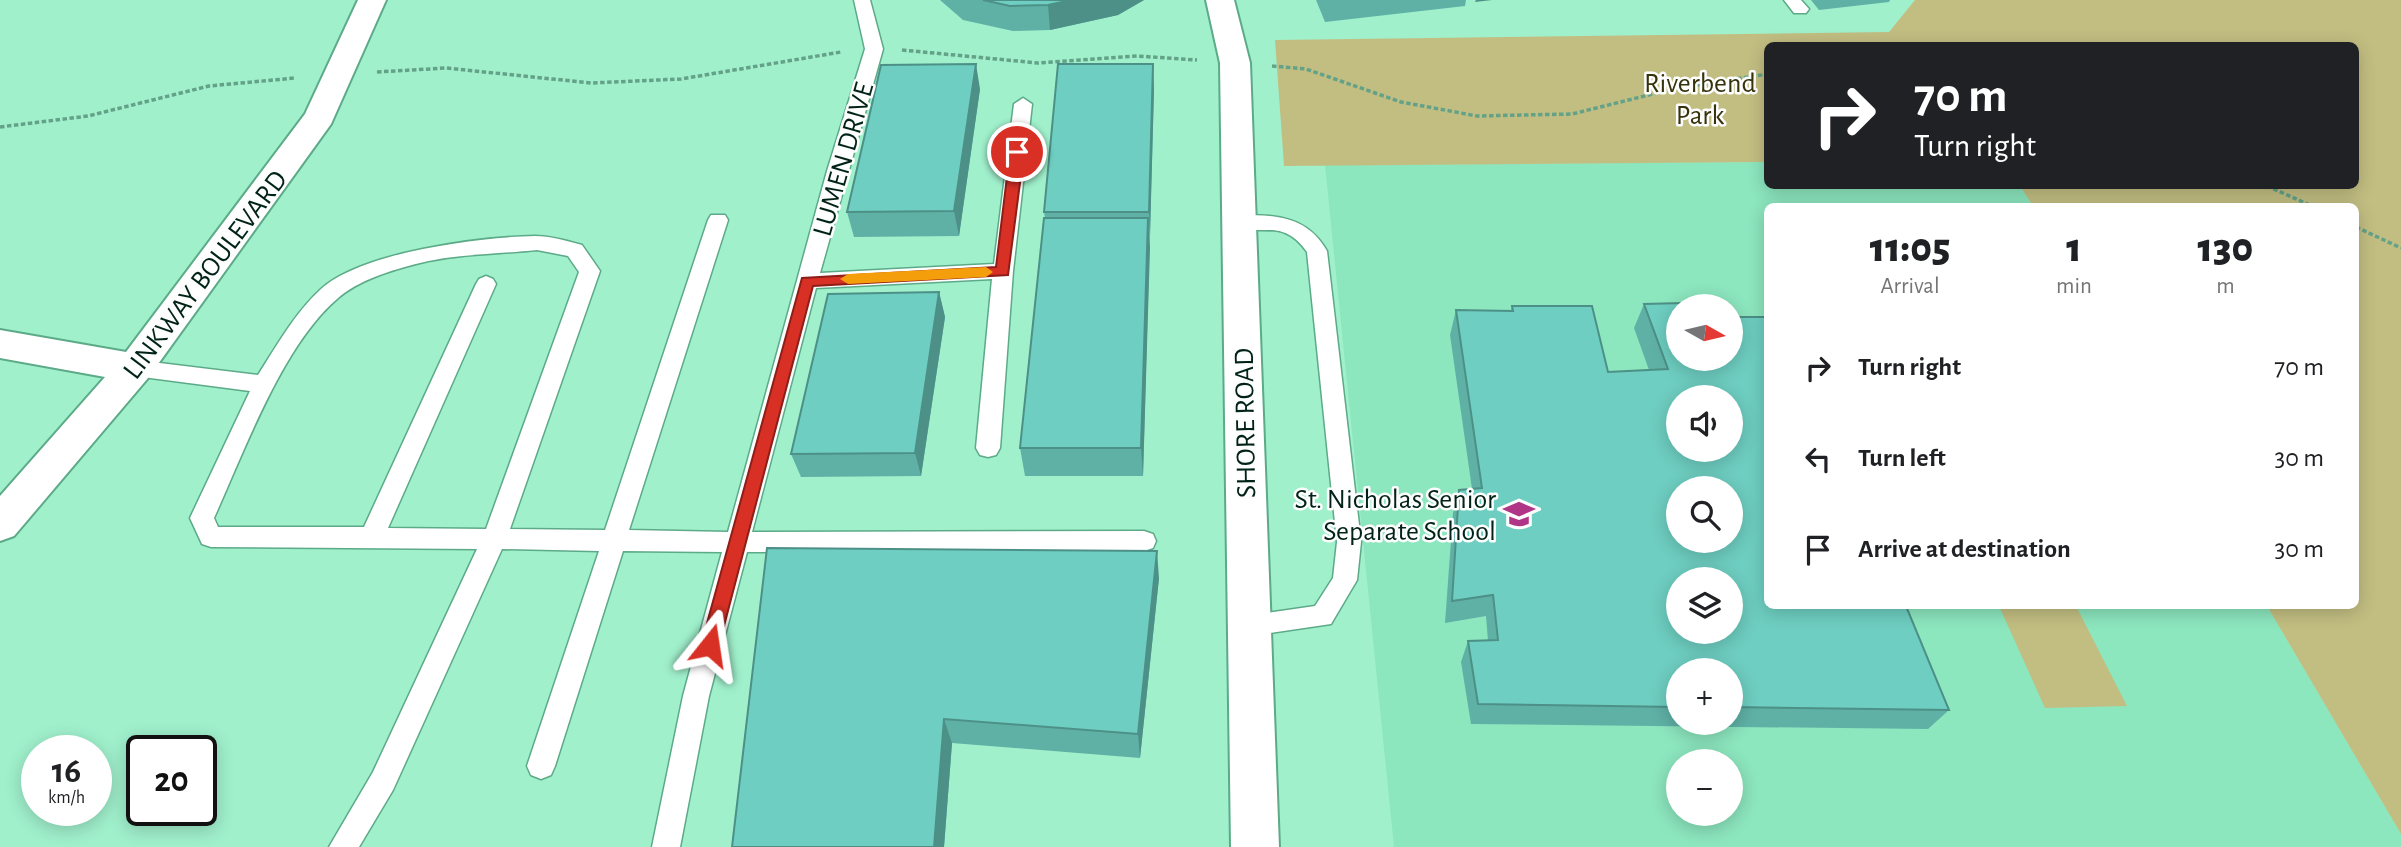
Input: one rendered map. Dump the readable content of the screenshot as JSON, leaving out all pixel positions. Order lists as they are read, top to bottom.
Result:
{
  "streets": {
    "street": ["LINKWAY BOULEVARD", "SHORE ROAD"],
    "lane": ["LUMEN DRIVE"]
  },
  "parks": ["Riverbend Park"],
  "places": {
    "school or university": ["St. Nicholas Senior Separate School"]
  },
  "north": "right",
  "page": {
    "turn": ["70 m", "Turn right"],
    "eta": [
      "11:05",
      "Arrival",
      "1",
      "min",
      "130",
      "m"
    ],
    "map_buttons": ["+", "−"],
    "list": [
      {
        "name": "Turn right",
        "value": "70 m"
      },
      {
        "name": "Turn left",
        "value": "30 m"
      },
      {
        "name": "Arrive at destination",
        "value": "30 m"
      }
    ],
    "speed": "16 km/h",
    "limit": "20"
  }
}
